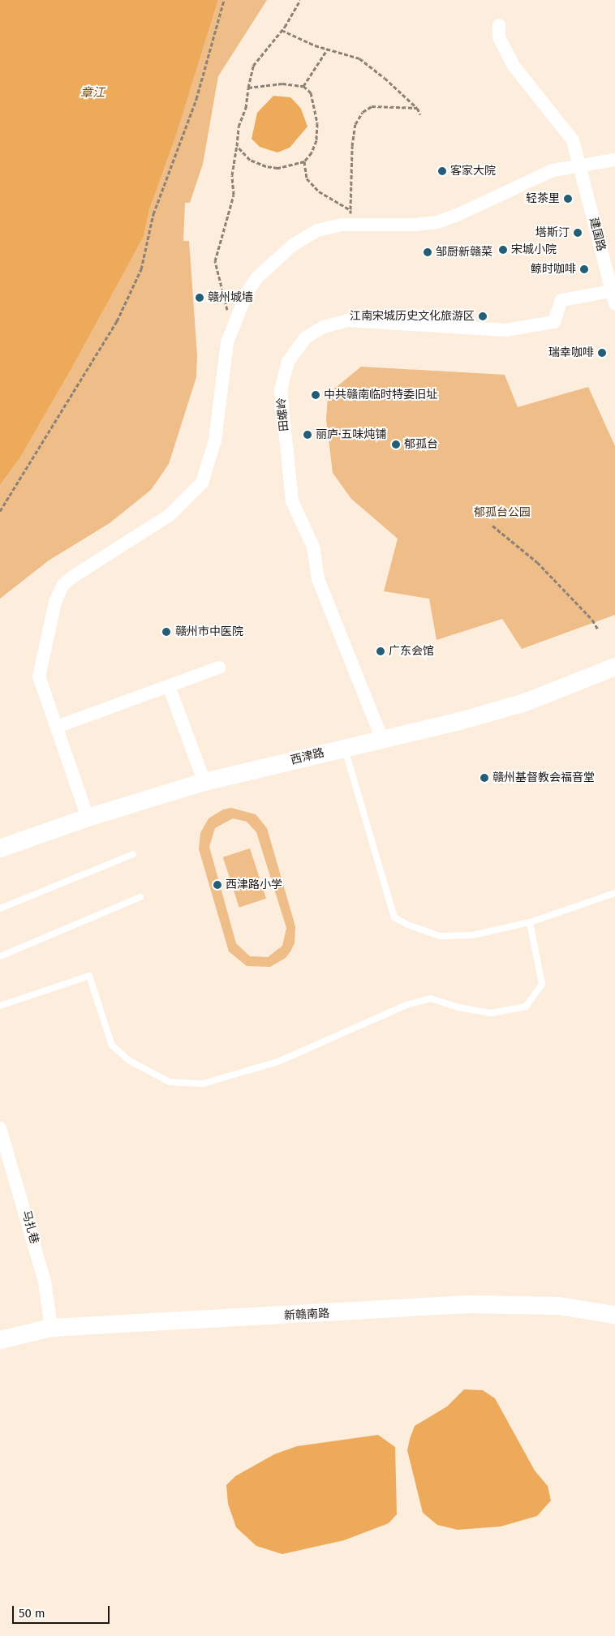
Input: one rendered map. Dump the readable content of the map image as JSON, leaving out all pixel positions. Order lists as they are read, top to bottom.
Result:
{
  "streets": {
    "main road": ["西津路", "新赣南路"],
    "street": ["建国路", "田螺岭", "马扎巷"]
  },
  "crossings": [
    ["建国路", "田螺岭"],
    ["田螺岭", "西津路"],
    ["马扎巷", "新赣南路"]
  ],
  "water": ["章江"],
  "parks": ["郁孤台公园"],
  "places": [
    "客家大院",
    "轻茶里",
    "塔斯汀",
    "宋城小院",
    "邹厨新赣菜",
    "鲸时咖啡",
    "赣州城墙",
    "江南宋城历史文化旅游区",
    "瑞幸咖啡",
    "中共赣南临时特委旧址",
    "丽庐·五味炖铺",
    "郁孤台",
    "赣州市中医院",
    "广东会馆",
    "赣州基督教会福音堂",
    "西津路小学"
  ],
  "scale_bar": "50 m"
}
